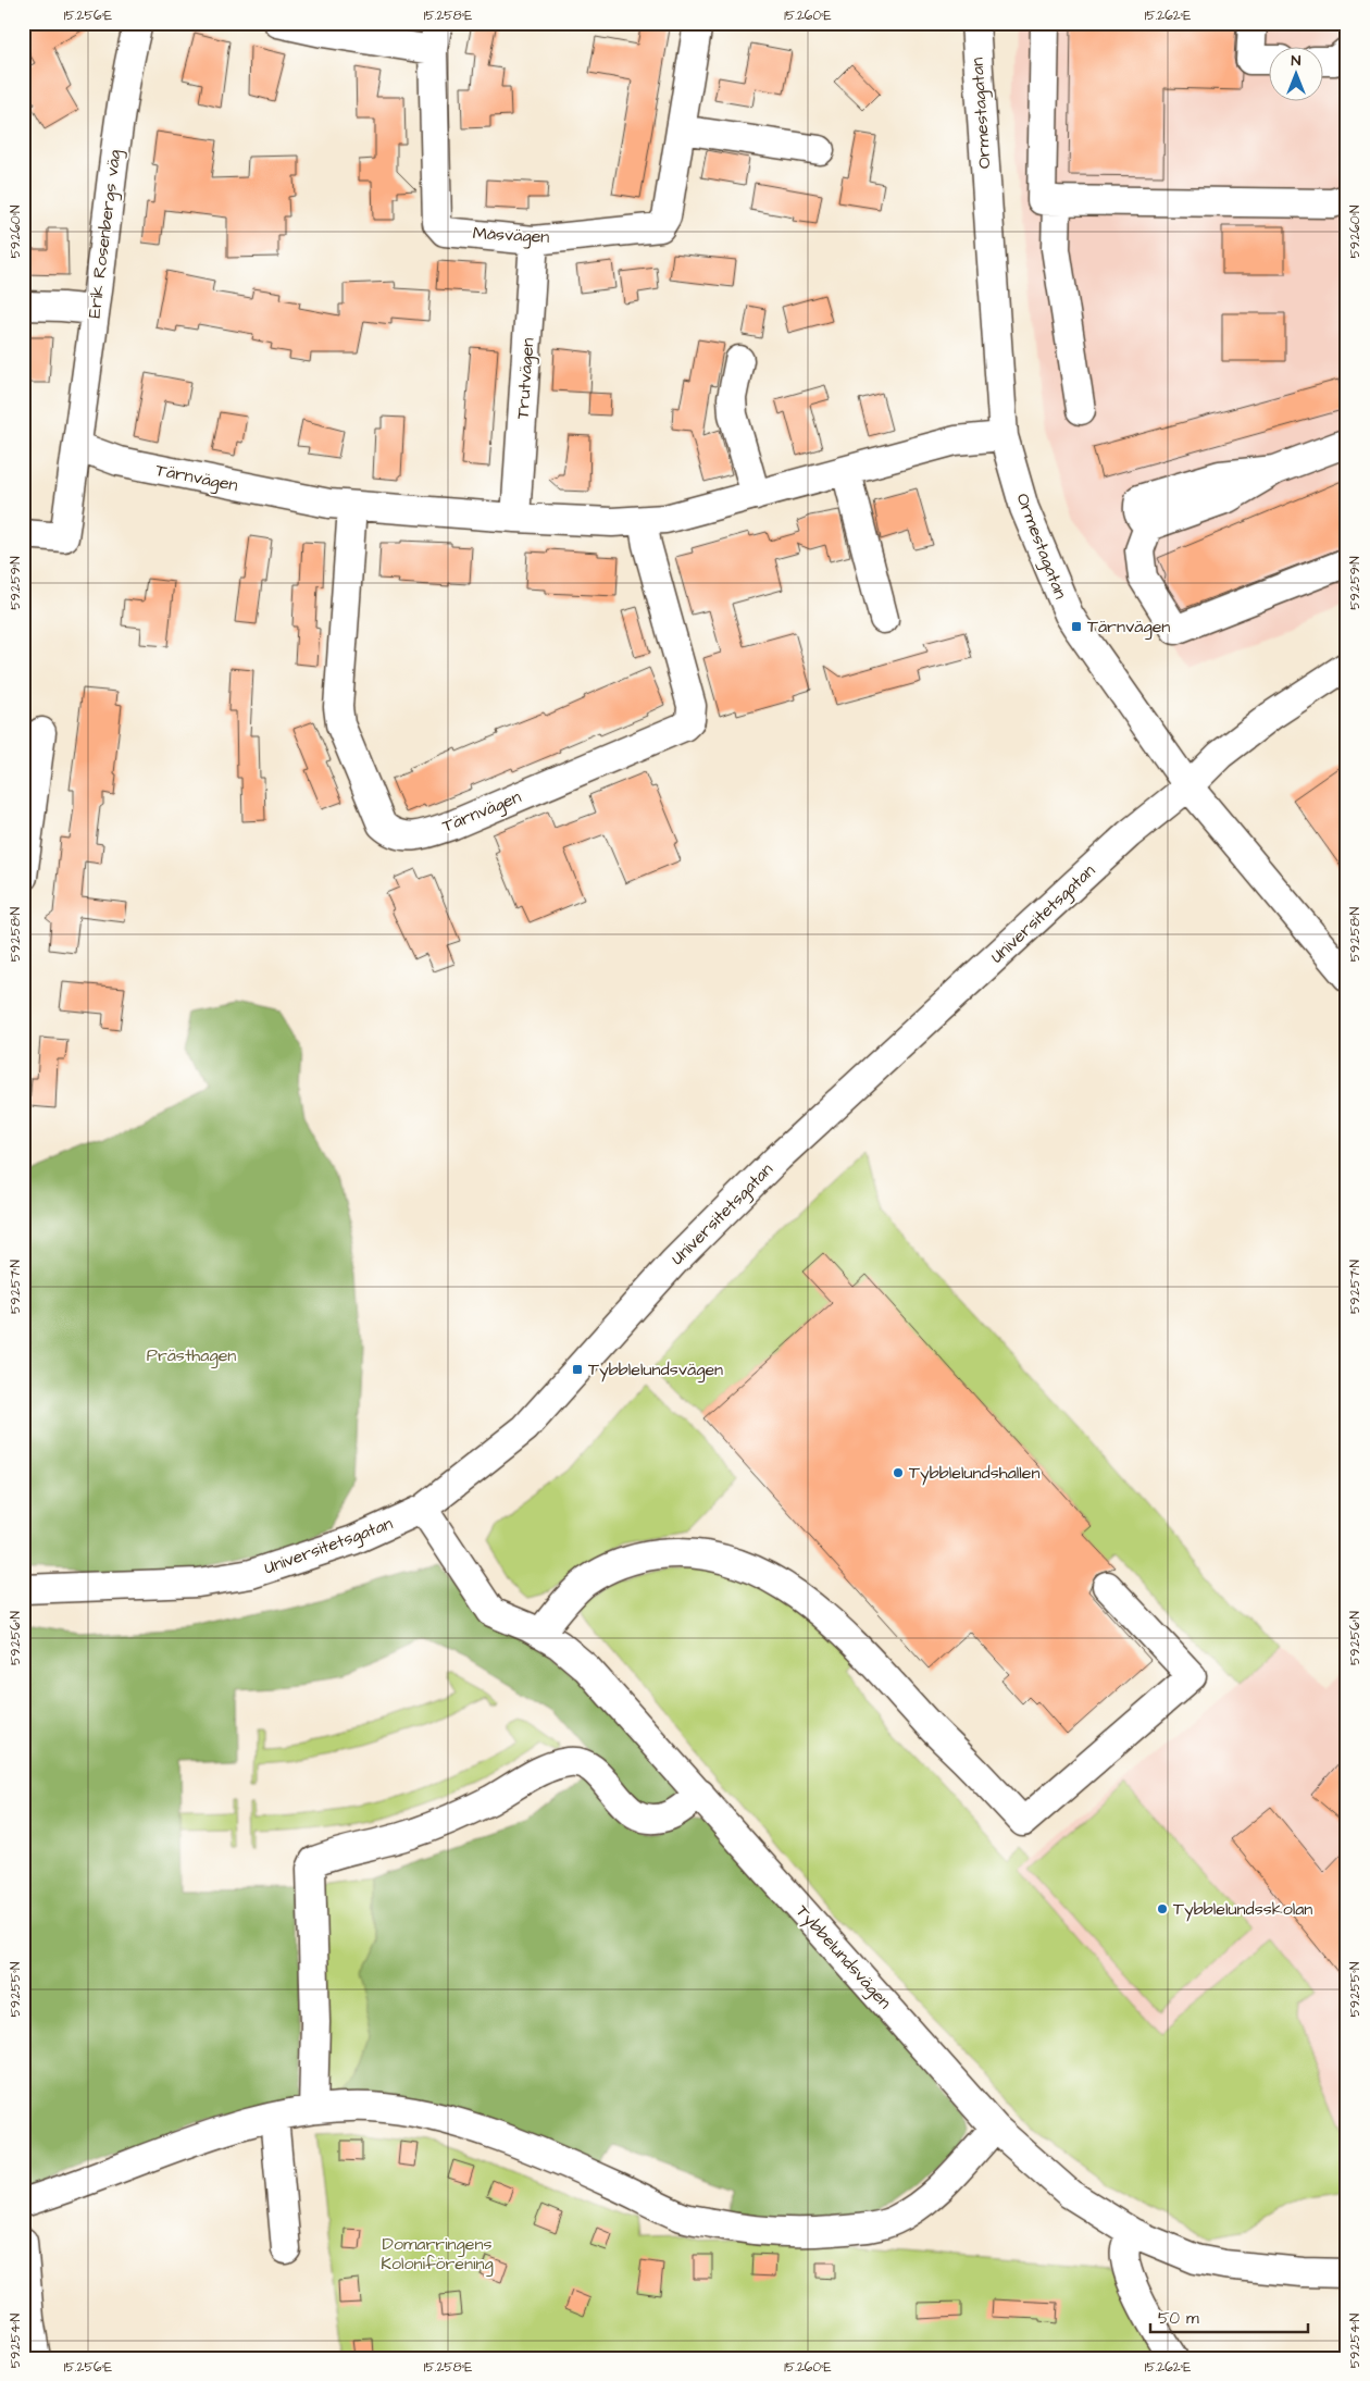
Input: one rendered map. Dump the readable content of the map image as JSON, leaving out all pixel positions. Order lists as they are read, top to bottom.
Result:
{
  "streets": {
    "street": [
      "Ormestagatan",
      "Erik Rosenbergs väg",
      "Måsvägen",
      "Trutvägen",
      "Tärnvägen",
      "Universitetsgatan",
      "Tybbelundsvägen"
    ]
  },
  "crossings": [
    ["Ormestagatan", "Tärnvägen"],
    ["Ormestagatan", "Universitetsgatan"],
    ["Erik Rosenbergs väg", "Tärnvägen"],
    ["Måsvägen", "Trutvägen"],
    ["Trutvägen", "Tärnvägen"],
    ["Universitetsgatan", "Tybbelundsvägen"]
  ],
  "parks": ["Prästhagen", "Domarringens Koloniförening"],
  "places": {
    "transit": ["Tärnvägen", "Tybblelundsvägen"],
    "other": ["Tybblelundshallen", "Tybblelundsskolan"]
  },
  "scale_bar": "50 m",
  "north": "top",
  "coordinates": [
    "15.256°E",
    "15.258°E",
    "15.260°E",
    "15.262°E",
    "59.260°N",
    "59.259°N",
    "59.258°N",
    "59.257°N",
    "59.256°N",
    "59.255°N",
    "59.254°N"
  ]
}
